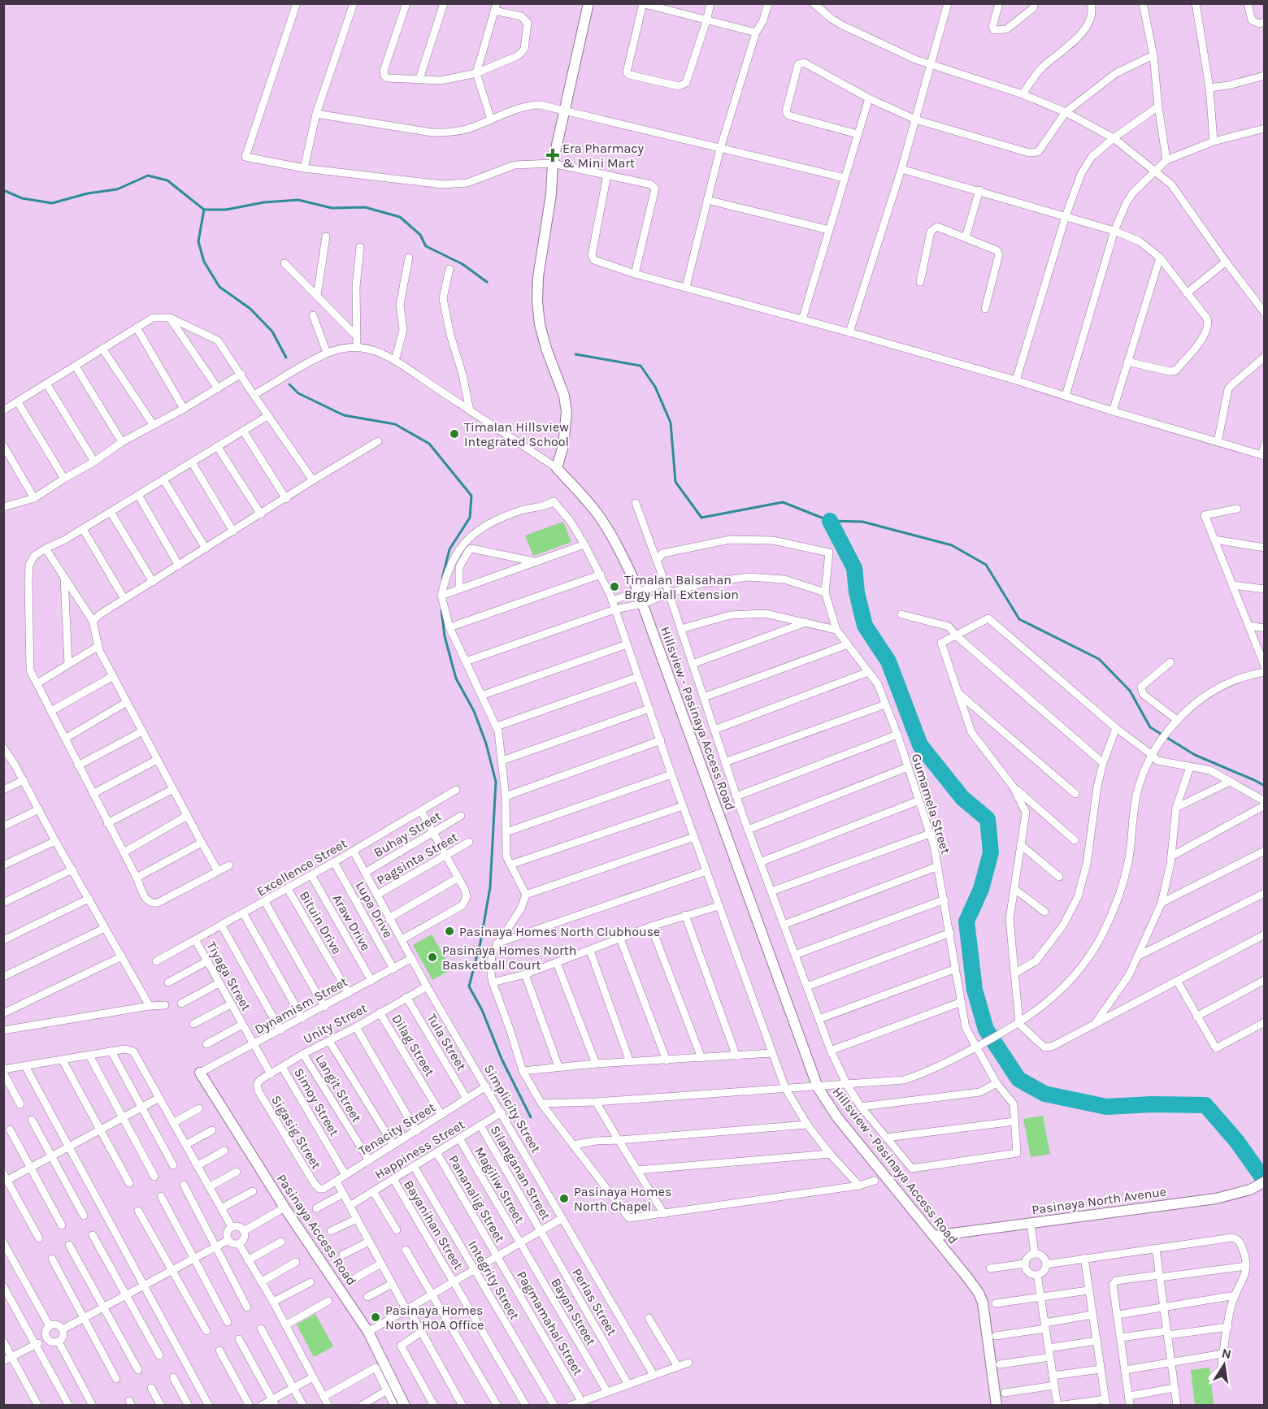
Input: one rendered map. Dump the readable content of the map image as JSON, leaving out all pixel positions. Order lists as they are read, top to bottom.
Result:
{
  "streets": {
    "street": [
      "Hillsview - Pasinaya Access Road",
      "Gumamela Street",
      "Buhay Street",
      "Pagsinta Street",
      "Excellence Street",
      "Lupa Drive",
      "Bituin Drive",
      "Araw Drive",
      "Tiyaga Street",
      "Dynamism Street",
      "Unity Street",
      "Tula Street",
      "Dilag Street",
      "Langit Street",
      "Simoy Street",
      "Simplicity Street",
      "Tenacity Street",
      "Sigasig Street",
      "Happiness Street",
      "Silanganan Street",
      "Magiliw Street",
      "Pananalig Street",
      "Pasinaya North Avenue",
      "Bayanihan Street",
      "Pasinaya Access Road",
      "Integrity Street",
      "Perlas Street",
      "Bayan Street",
      "Pagmamahal Street"
    ]
  },
  "crossings": [
    ["Hillsview - Pasinaya Access Road", "Pasinaya North Avenue"],
    ["Buhay Street", "Simplicity Street"],
    ["Pagsinta Street", "Simplicity Street"],
    ["Excellence Street", "Lupa Drive"],
    ["Excellence Street", "Bituin Drive"],
    ["Excellence Street", "Araw Drive"],
    ["Excellence Street", "Tiyaga Street"],
    ["Excellence Street", "Simplicity Street"],
    ["Lupa Drive", "Dynamism Street"],
    ["Bituin Drive", "Dynamism Street"],
    ["Araw Drive", "Dynamism Street"],
    ["Tiyaga Street", "Dynamism Street"],
    ["Tiyaga Street", "Unity Street"],
    ["Dynamism Street", "Simplicity Street"],
    ["Dynamism Street", "Pasinaya Access Road"],
    ["Unity Street", "Tula Street"],
    ["Unity Street", "Dilag Street"],
    ["Unity Street", "Langit Street"],
    ["Unity Street", "Simoy Street"],
    ["Unity Street", "Simplicity Street"],
    ["Unity Street", "Sigasig Street"],
    ["Tula Street", "Tenacity Street"],
    ["Dilag Street", "Tenacity Street"],
    ["Langit Street", "Tenacity Street"],
    ["Simoy Street", "Tenacity Street"],
    ["Simplicity Street", "Tenacity Street"],
    ["Simplicity Street", "Happiness Street"],
    ["Tenacity Street", "Sigasig Street"],
    ["Happiness Street", "Silanganan Street"],
    ["Happiness Street", "Magiliw Street"],
    ["Happiness Street", "Pananalig Street"],
    ["Happiness Street", "Bayanihan Street"],
    ["Happiness Street", "Integrity Street"],
    ["Silanganan Street", "Perlas Street"],
    ["Magiliw Street", "Bayan Street"],
    ["Pananalig Street", "Pagmamahal Street"]
  ],
  "places": {
    "health": ["Era Pharmacy & Mini Mart"],
    "other": [
      "Timalan Hillsview Integrated School",
      "Timalan Balsahan Brgy Hall Extension",
      "Pasinaya Homes North Clubhouse",
      "Pasinaya Homes North Basketball Court",
      "Pasinaya Homes North Chapel",
      "Pasinaya Homes North HOA Office"
    ]
  },
  "north": "top"
}
